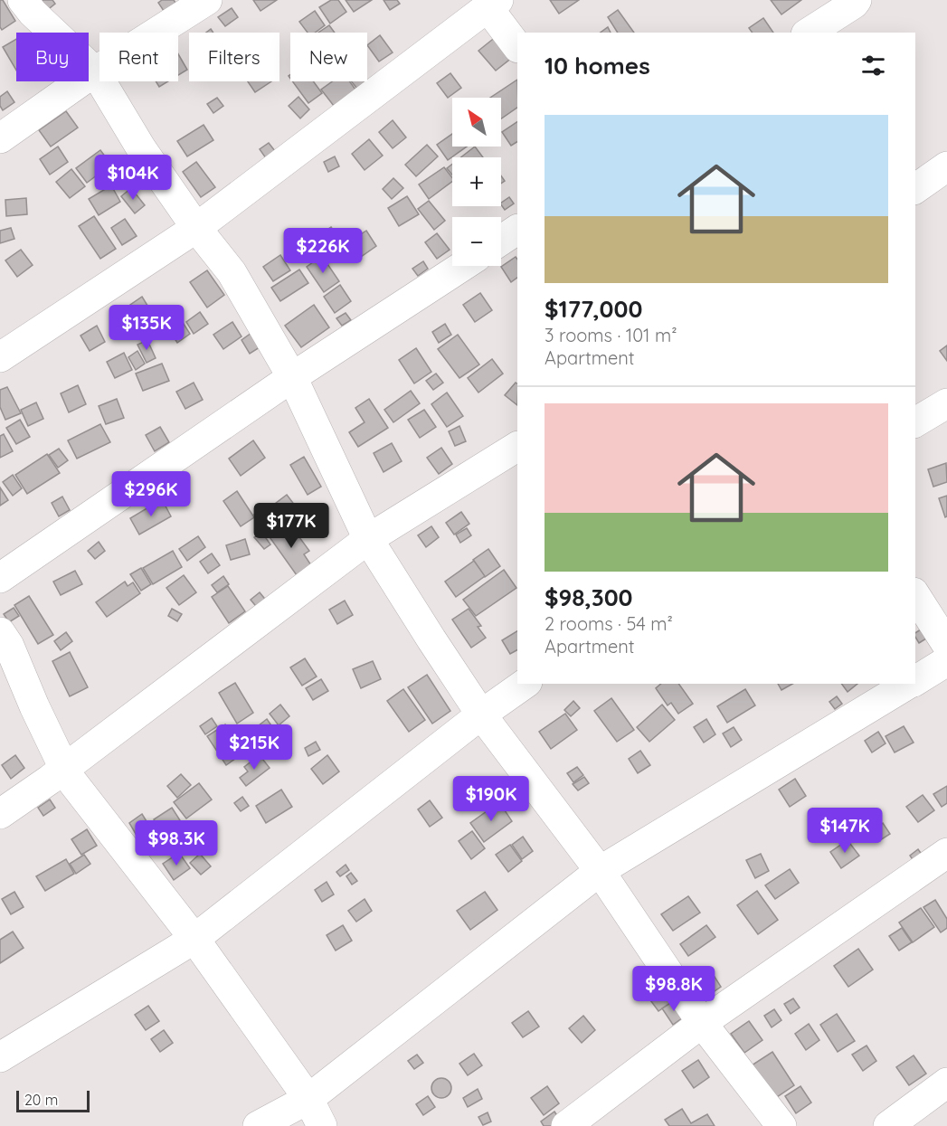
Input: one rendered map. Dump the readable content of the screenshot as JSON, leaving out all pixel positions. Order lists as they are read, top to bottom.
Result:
{
  "scale_bar": "20 m",
  "north": "top left",
  "page": {
    "chip": [
      "Buy",
      "Rent",
      "Filters",
      "New"
    ],
    "heading": "10 homes",
    "map_buttons": ["+", "−"],
    "list": [
      {
        "name": "$177,000",
        "note": "3 rooms · 101 m² · Apartment"
      },
      {
        "name": "$98,300",
        "note": "2 rooms · 54 m² · Apartment"
      }
    ],
    "price": [
      "$104K",
      "$226K",
      "$135K",
      "$296K",
      "$177K",
      "$215K",
      "$190K",
      "$147K",
      "$98.3K",
      "$98.8K"
    ],
    "scale": "20 m"
  }
}
